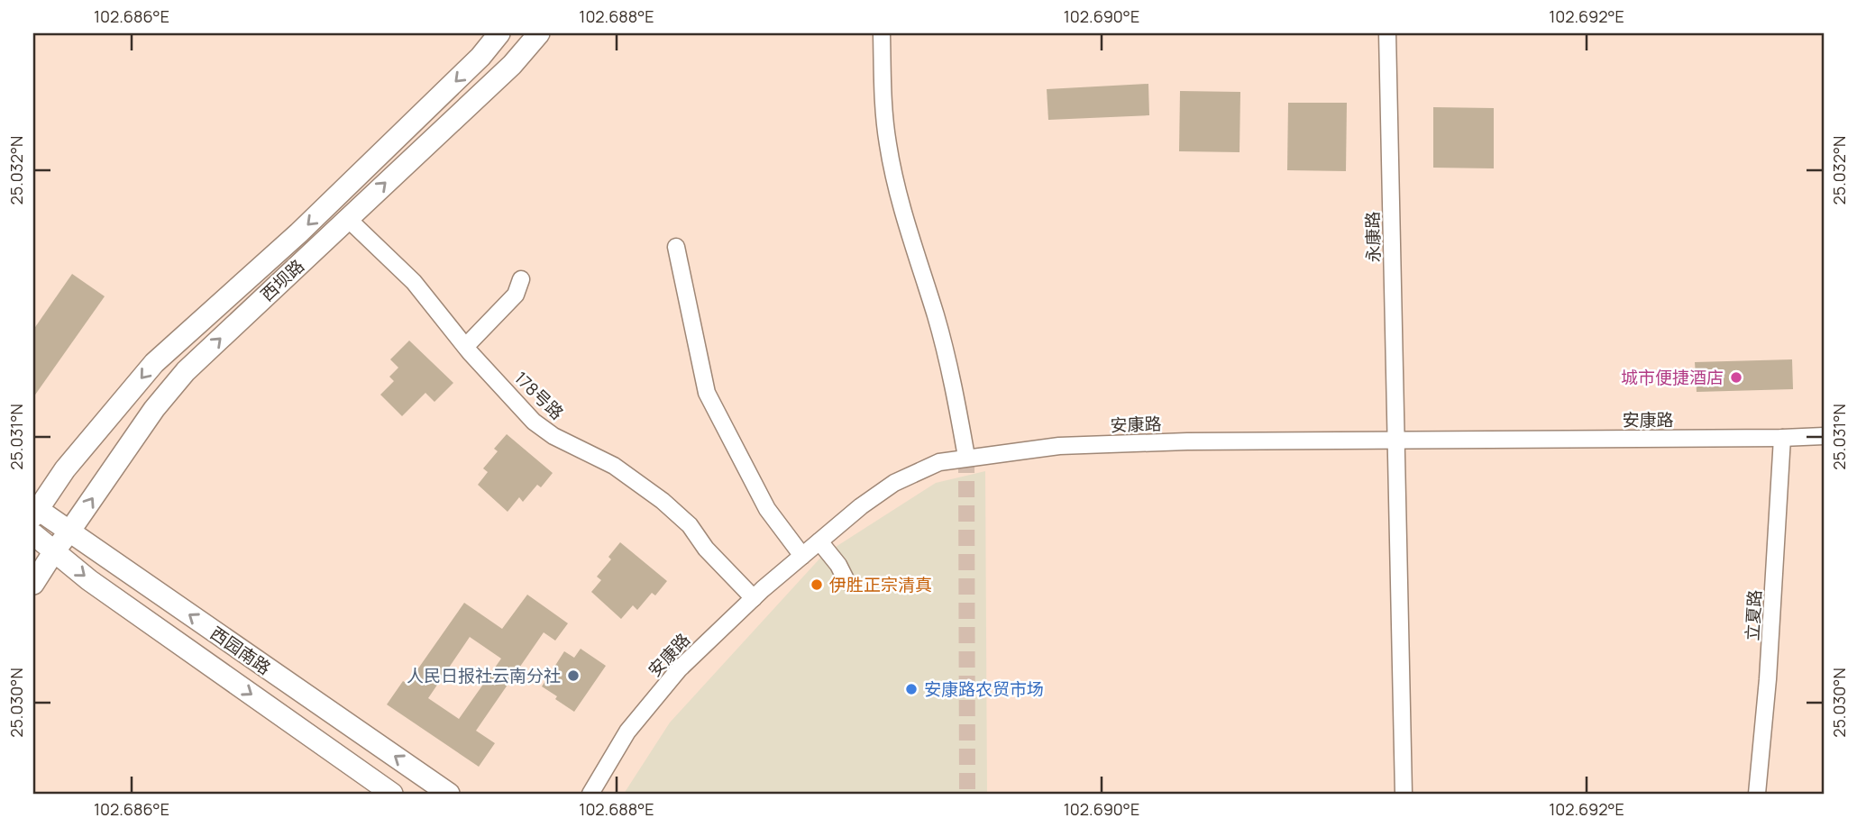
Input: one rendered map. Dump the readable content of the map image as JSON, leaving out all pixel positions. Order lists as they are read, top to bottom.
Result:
{
  "streets": {
    "main road": ["西坝路", "西园南路"],
    "street": [
      "永康路",
      "178号路",
      "安康路",
      "立夏路"
    ]
  },
  "crossings": [
    ["永康路", "安康路"],
    ["西坝路", "178号路"],
    ["西坝路", "西园南路"],
    ["178号路", "安康路"],
    ["安康路", "立夏路"]
  ],
  "places": [
    "城市便捷酒店",
    "伊胜正宗清真",
    "人民日报社云南分社",
    "安康路农贸市场"
  ],
  "coordinates": [
    "102.686°E",
    "102.688°E",
    "102.690°E",
    "102.692°E",
    "25.032°N",
    "25.031°N",
    "25.030°N"
  ]
}
